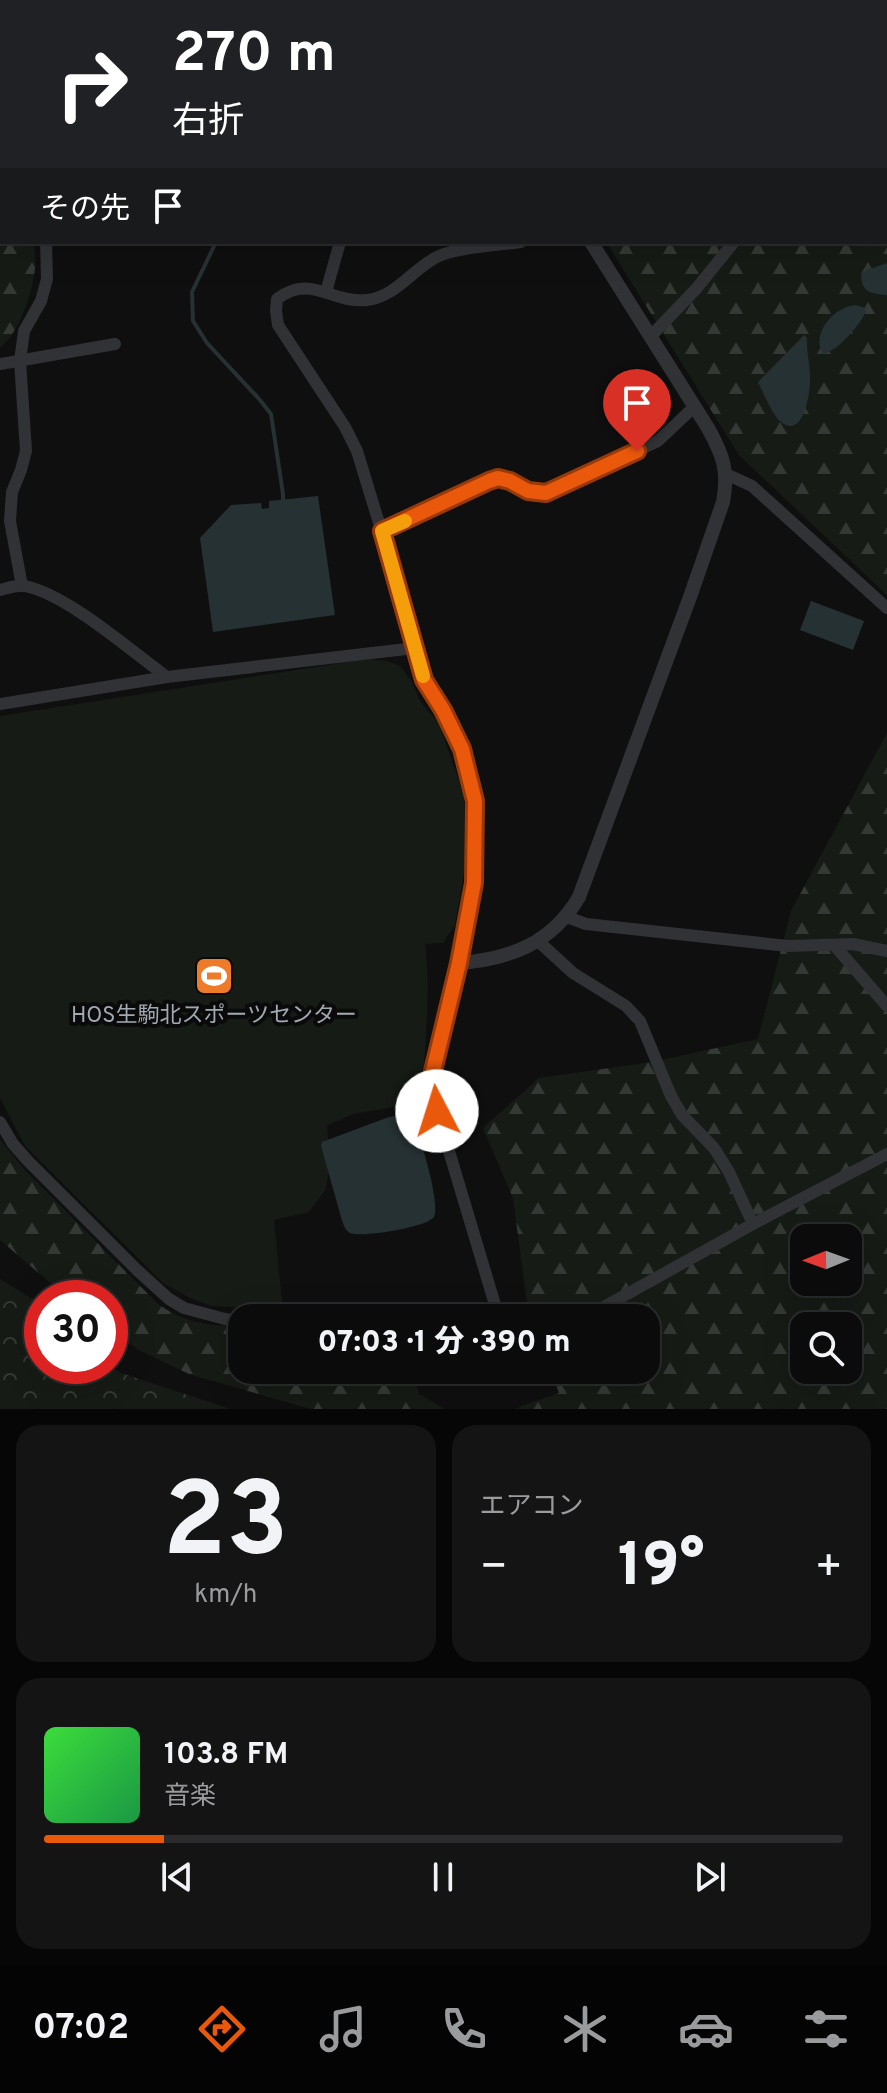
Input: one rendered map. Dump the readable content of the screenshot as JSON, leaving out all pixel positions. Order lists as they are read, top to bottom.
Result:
{
  "places": {
    "sports": ["HOS生駒北スポーツセンター"]
  },
  "north": "left",
  "page": {
    "turn": ["270 m", "右折"],
    "then": "その先",
    "limit": "30",
    "trip": "07:03 · 1 分 · 390 m",
    "tile": [
      ["23", "km/h"],
      "エアコン"
    ],
    "heat": ["−", "19°", "+"],
    "song": ["103.8 FM", "音楽"],
    "tabs": "07:02"
  }
}
